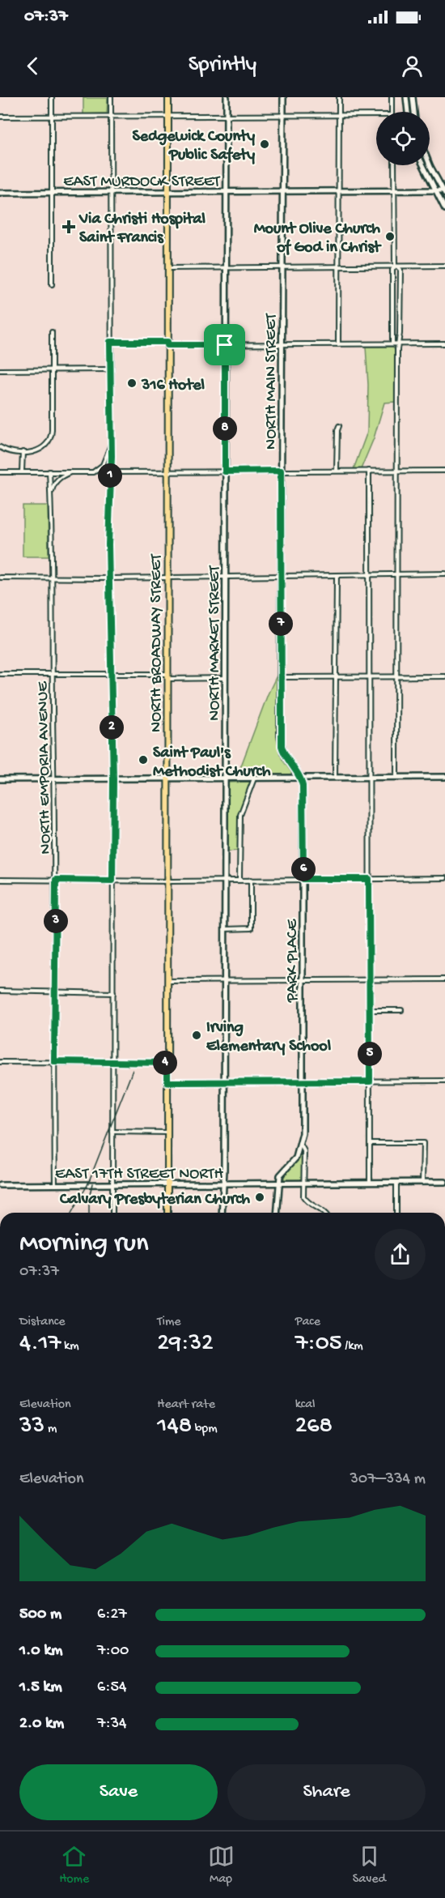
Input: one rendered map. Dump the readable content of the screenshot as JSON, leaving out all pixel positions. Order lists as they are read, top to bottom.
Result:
{
  "streets": {
    "main road": ["NORTH BROADWAY STREET"],
    "street": [
      "EAST MURDOCK STREET",
      "NORTH MAIN STREET",
      "NORTH MARKET STREET",
      "NORTH EMPORIA AVENUE",
      "PARK PLACE",
      "EAST 17TH STREET NORTH"
    ]
  },
  "crossings": [
    ["EAST MURDOCK STREET", "NORTH MAIN STREET"],
    ["EAST MURDOCK STREET", "NORTH BROADWAY STREET"],
    ["EAST MURDOCK STREET", "NORTH MARKET STREET"],
    ["NORTH MAIN STREET", "PARK PLACE"],
    ["NORTH BROADWAY STREET", "EAST 17TH STREET NORTH"],
    ["NORTH MARKET STREET", "EAST 17TH STREET NORTH"],
    ["NORTH EMPORIA AVENUE", "EAST 17TH STREET NORTH"],
    ["PARK PLACE", "EAST 17TH STREET NORTH"]
  ],
  "places": {
    "other": [
      "Sedgewick County Public Safety",
      "Mount Olive Church of God in Christ",
      "316 Hotel",
      "Saint Paul's Methodist Church",
      "Irving Elementary School",
      "Calvary Presbyterian Church"
    ],
    "health": ["Via Christi Hospital Saint Francis"]
  },
  "page": {
    "status": "07:37",
    "header": "Sprintly",
    "pins": [
      "8",
      "1",
      "7",
      "2",
      "6",
      "3",
      "5",
      "4"
    ],
    "heading": ["Morning run", "07:37"],
    "stats": [
      ["Distance", "4.17 km"],
      ["Time", "29:32"],
      ["Pace", "7:05 /km"],
      ["Elevation", "33 m"],
      ["Heart rate", "148 bpm"],
      ["kcal", "268"]
    ],
    "chart": ["Elevation", "307–334 m"],
    "list": [
      {
        "name": "500 m",
        "note": "6:27"
      },
      {
        "name": "1.0 km",
        "note": "7:00"
      },
      {
        "name": "1.5 km",
        "note": "6:54"
      },
      {
        "name": "2.0 km",
        "note": "7:34"
      }
    ],
    "buttons": ["Save", "Share"],
    "tabs": ["Home", "Map", "Saved"]
  }
}
